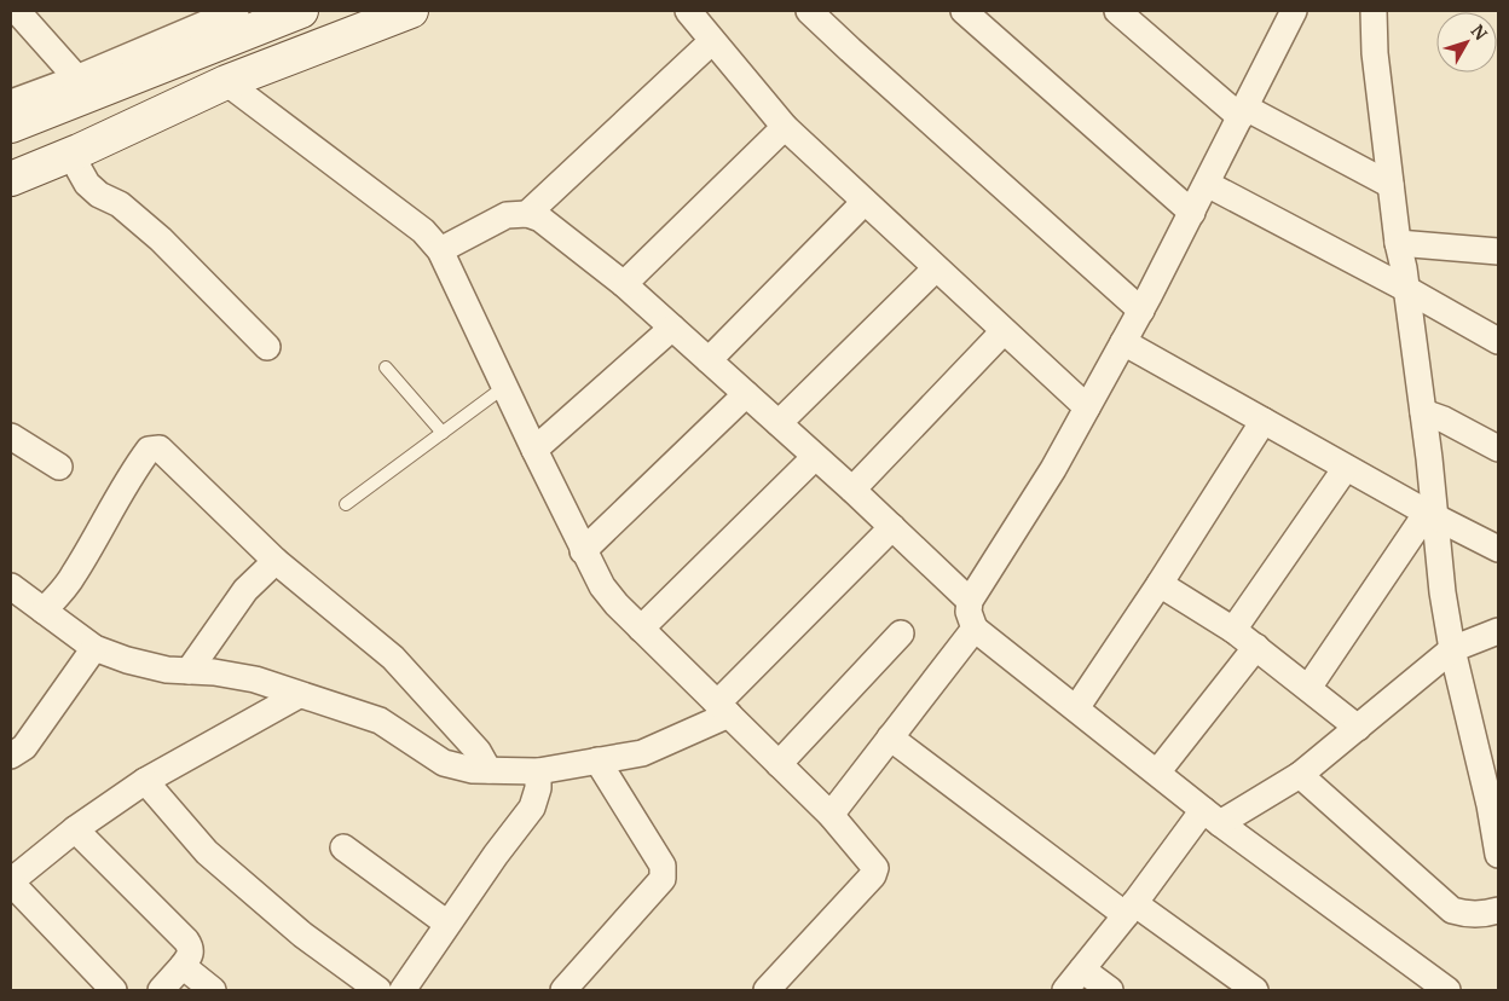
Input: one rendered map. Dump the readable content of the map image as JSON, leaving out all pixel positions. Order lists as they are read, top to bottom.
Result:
{
  "north": "top right"
}
